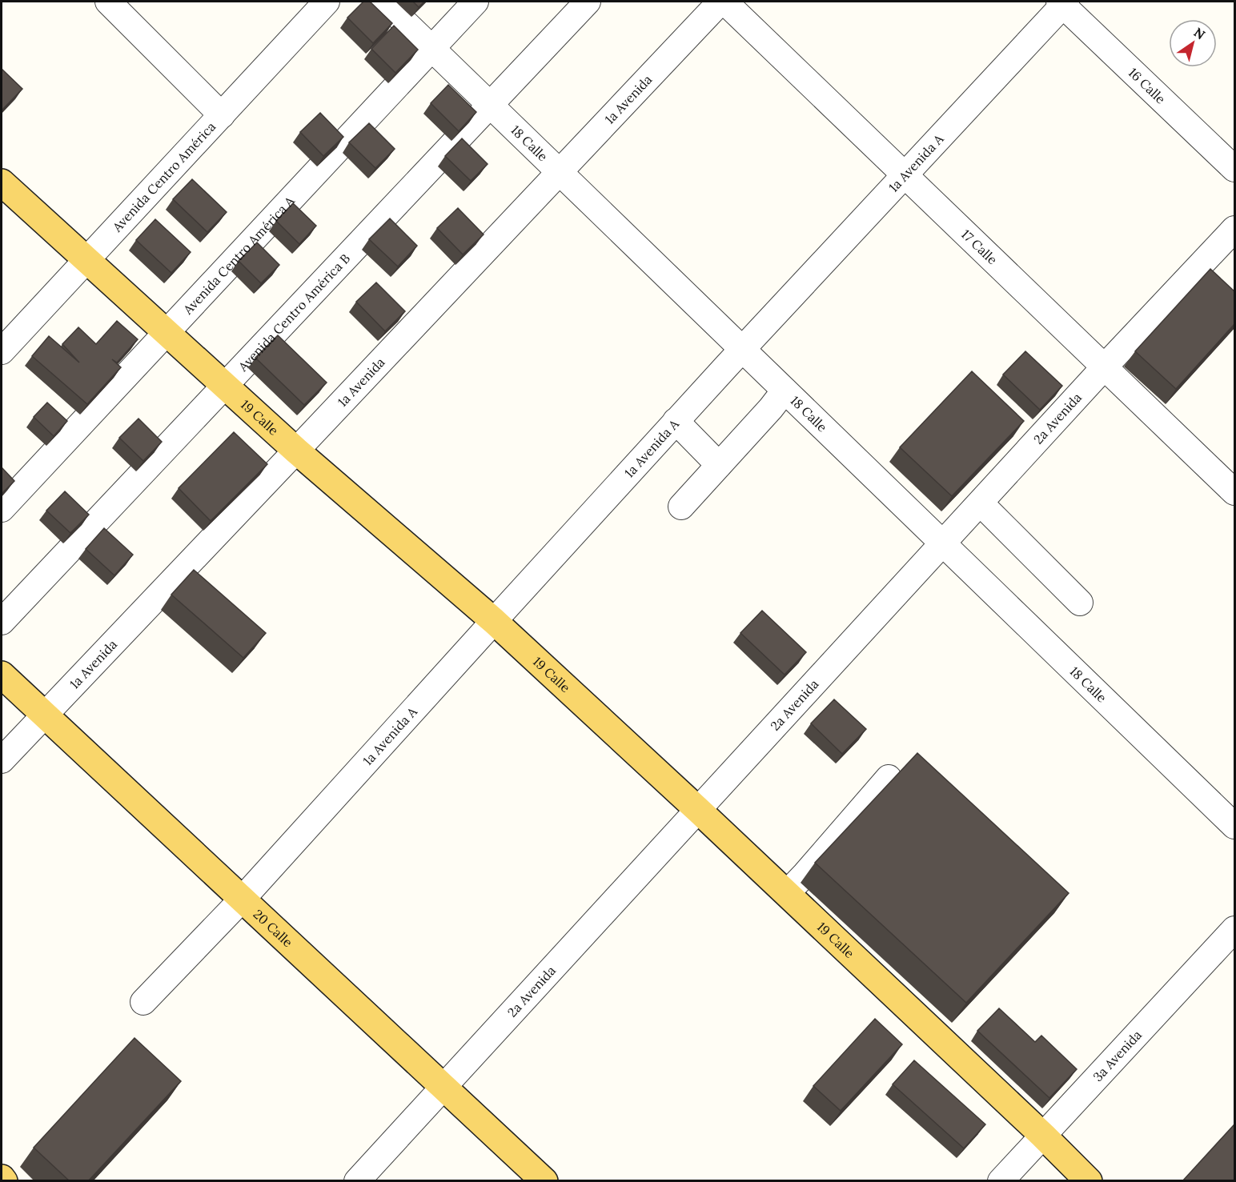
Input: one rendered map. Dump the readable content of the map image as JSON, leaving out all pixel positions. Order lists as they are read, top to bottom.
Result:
{
  "streets": {
    "main road": ["19 Calle", "20 Calle"],
    "street": [
      "16 Calle",
      "1a Avenida",
      "18 Calle",
      "1a Avenida A",
      "Avenida Centro América",
      "17 Calle",
      "Avenida Centro América A",
      "Avenida Centro América B",
      "2a Avenida",
      "3a Avenida"
    ]
  },
  "crossings": [
    ["16 Calle", "1a Avenida A"],
    ["1a Avenida", "18 Calle"],
    ["1a Avenida", "19 Calle"],
    ["1a Avenida", "20 Calle"],
    ["18 Calle", "1a Avenida A"],
    ["18 Calle", "Avenida Centro América A"],
    ["18 Calle", "Avenida Centro América B"],
    ["18 Calle", "2a Avenida"],
    ["1a Avenida A", "17 Calle"],
    ["1a Avenida A", "19 Calle"],
    ["1a Avenida A", "20 Calle"],
    ["Avenida Centro América", "19 Calle"],
    ["17 Calle", "2a Avenida"],
    ["Avenida Centro América A", "19 Calle"],
    ["Avenida Centro América B", "19 Calle"],
    ["19 Calle", "2a Avenida"],
    ["19 Calle", "3a Avenida"],
    ["2a Avenida", "20 Calle"]
  ],
  "north": "top right"
}
